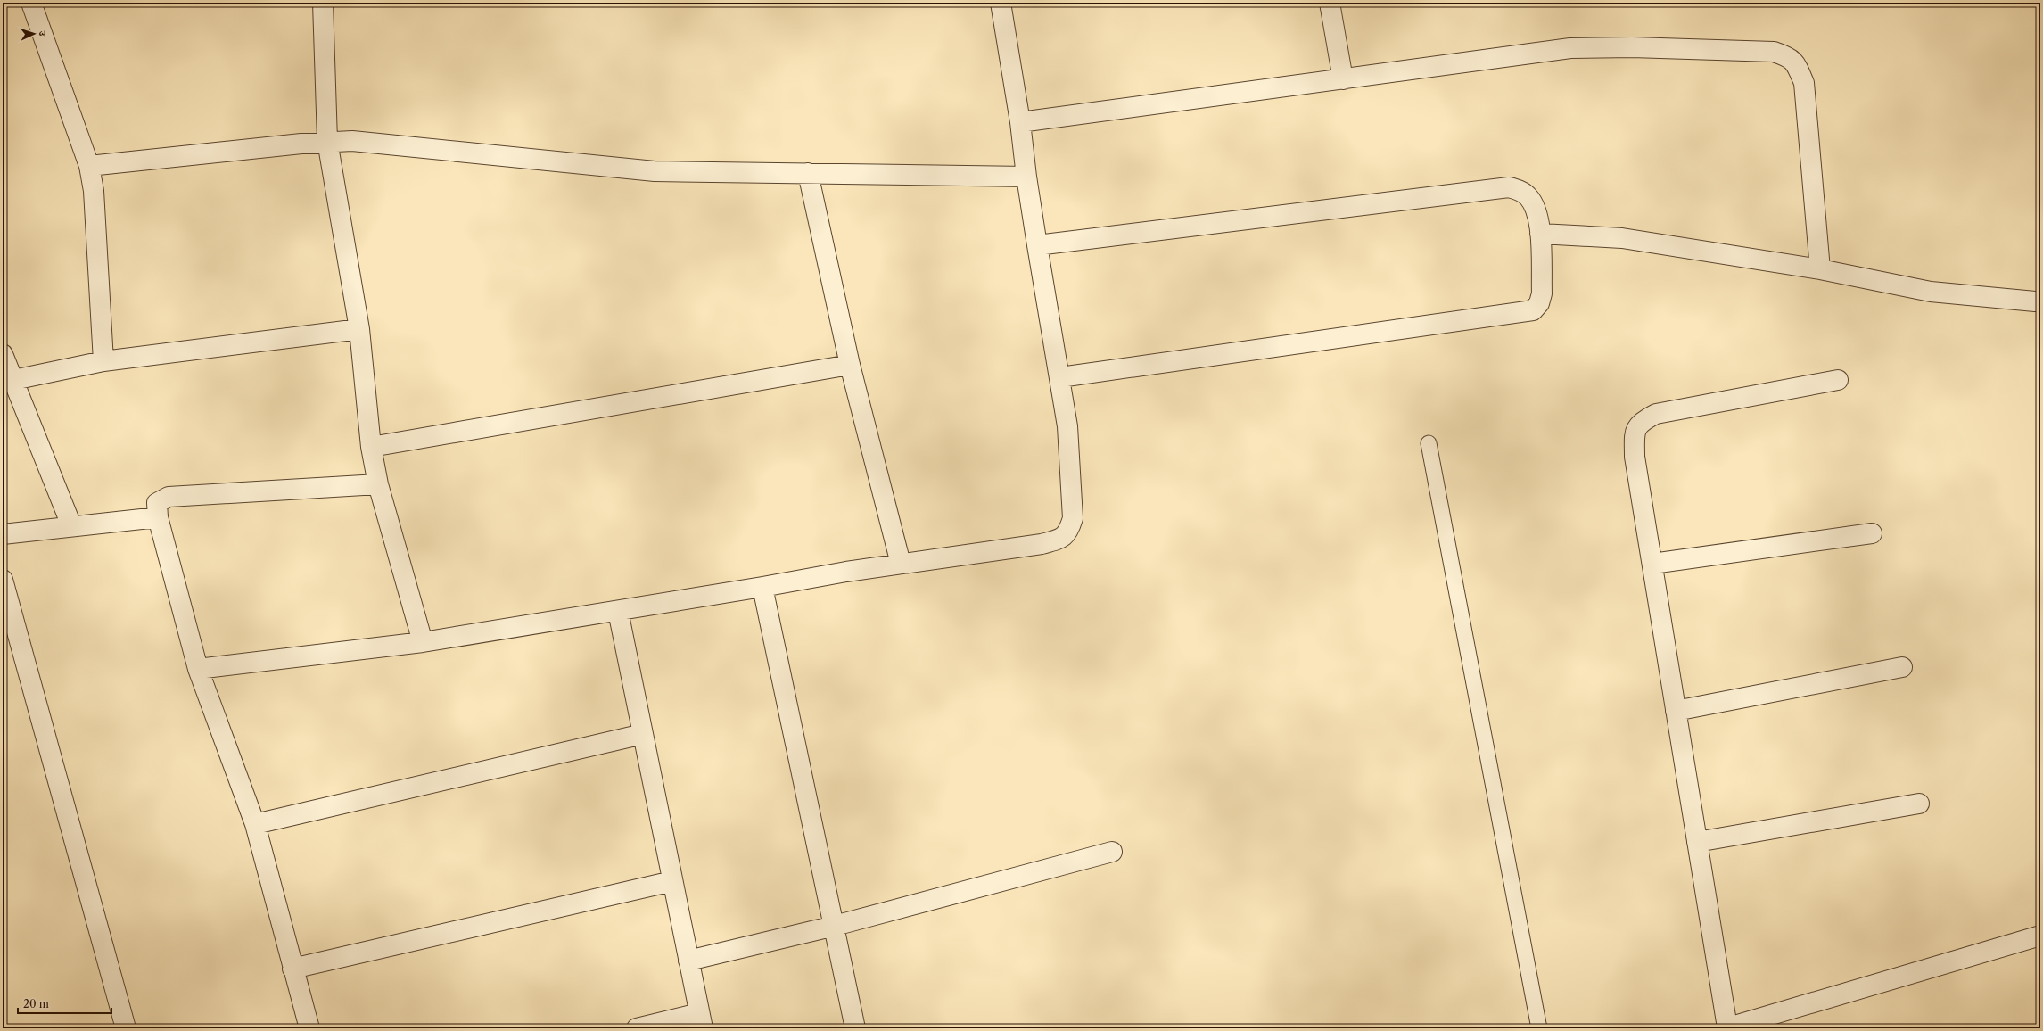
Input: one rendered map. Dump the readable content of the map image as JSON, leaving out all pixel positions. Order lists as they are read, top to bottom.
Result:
{
  "scale_bar": "20 m",
  "north": "right"
}
